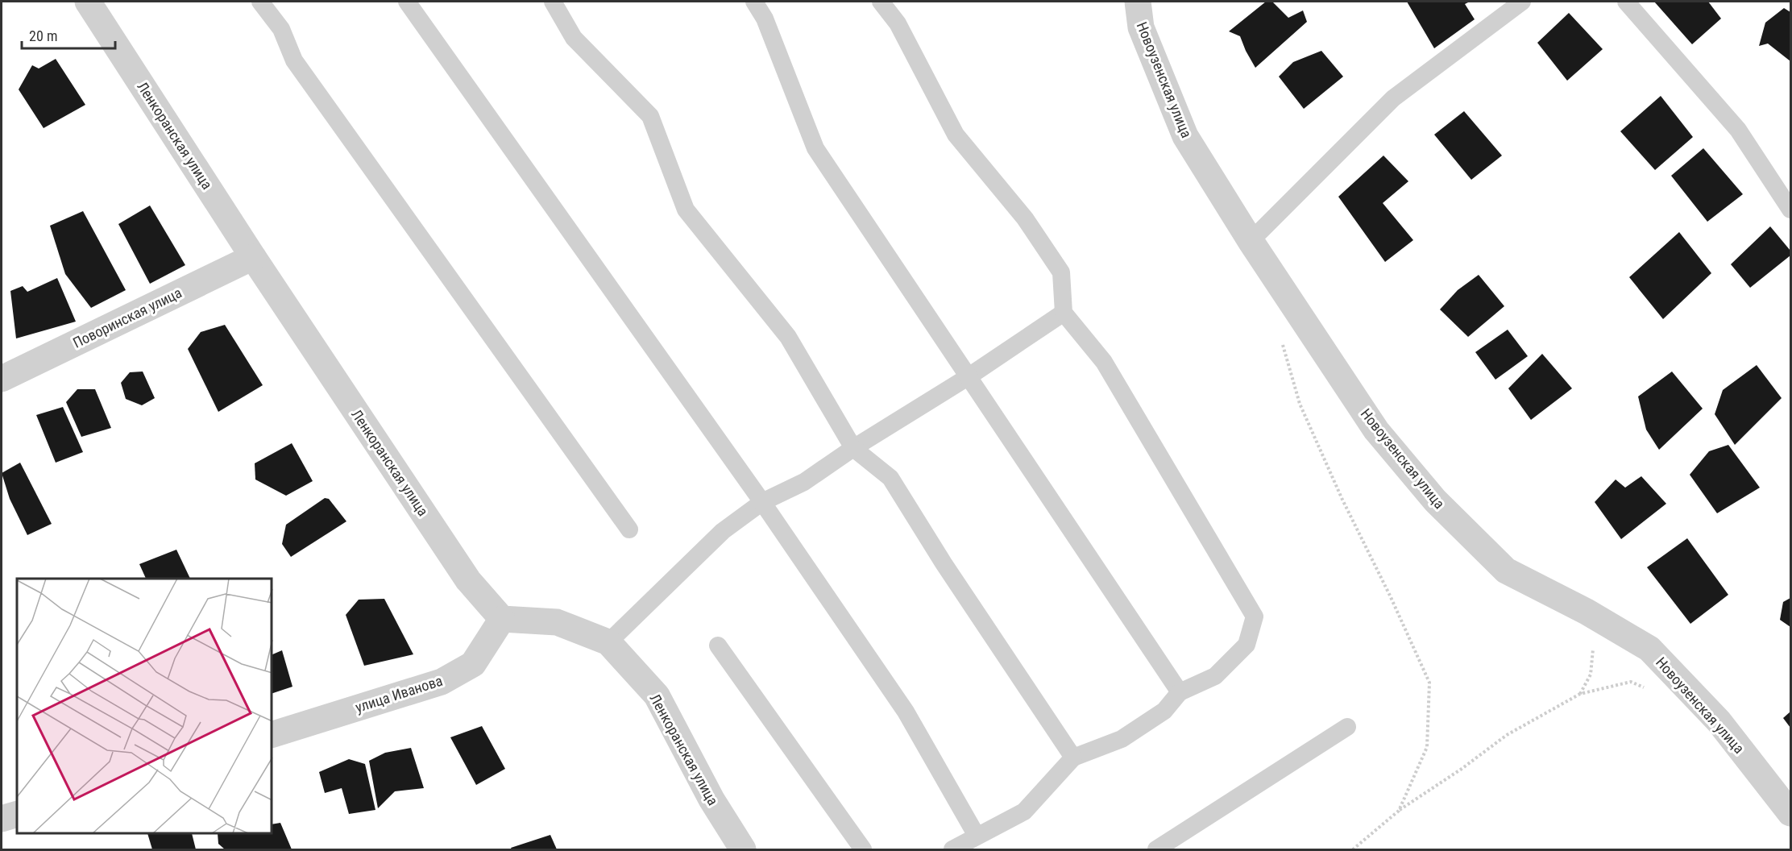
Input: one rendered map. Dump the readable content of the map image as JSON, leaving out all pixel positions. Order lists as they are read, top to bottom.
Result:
{
  "streets": {
    "street": [
      "Новоузенская улица",
      "Ленкоранская улица",
      "Поворинская улица",
      "улица Иванова"
    ]
  },
  "crossings": [
    ["Ленкоранская улица", "Поворинская улица"],
    ["Ленкоранская улица", "улица Иванова"]
  ],
  "scale_bar": "20 m"
}
